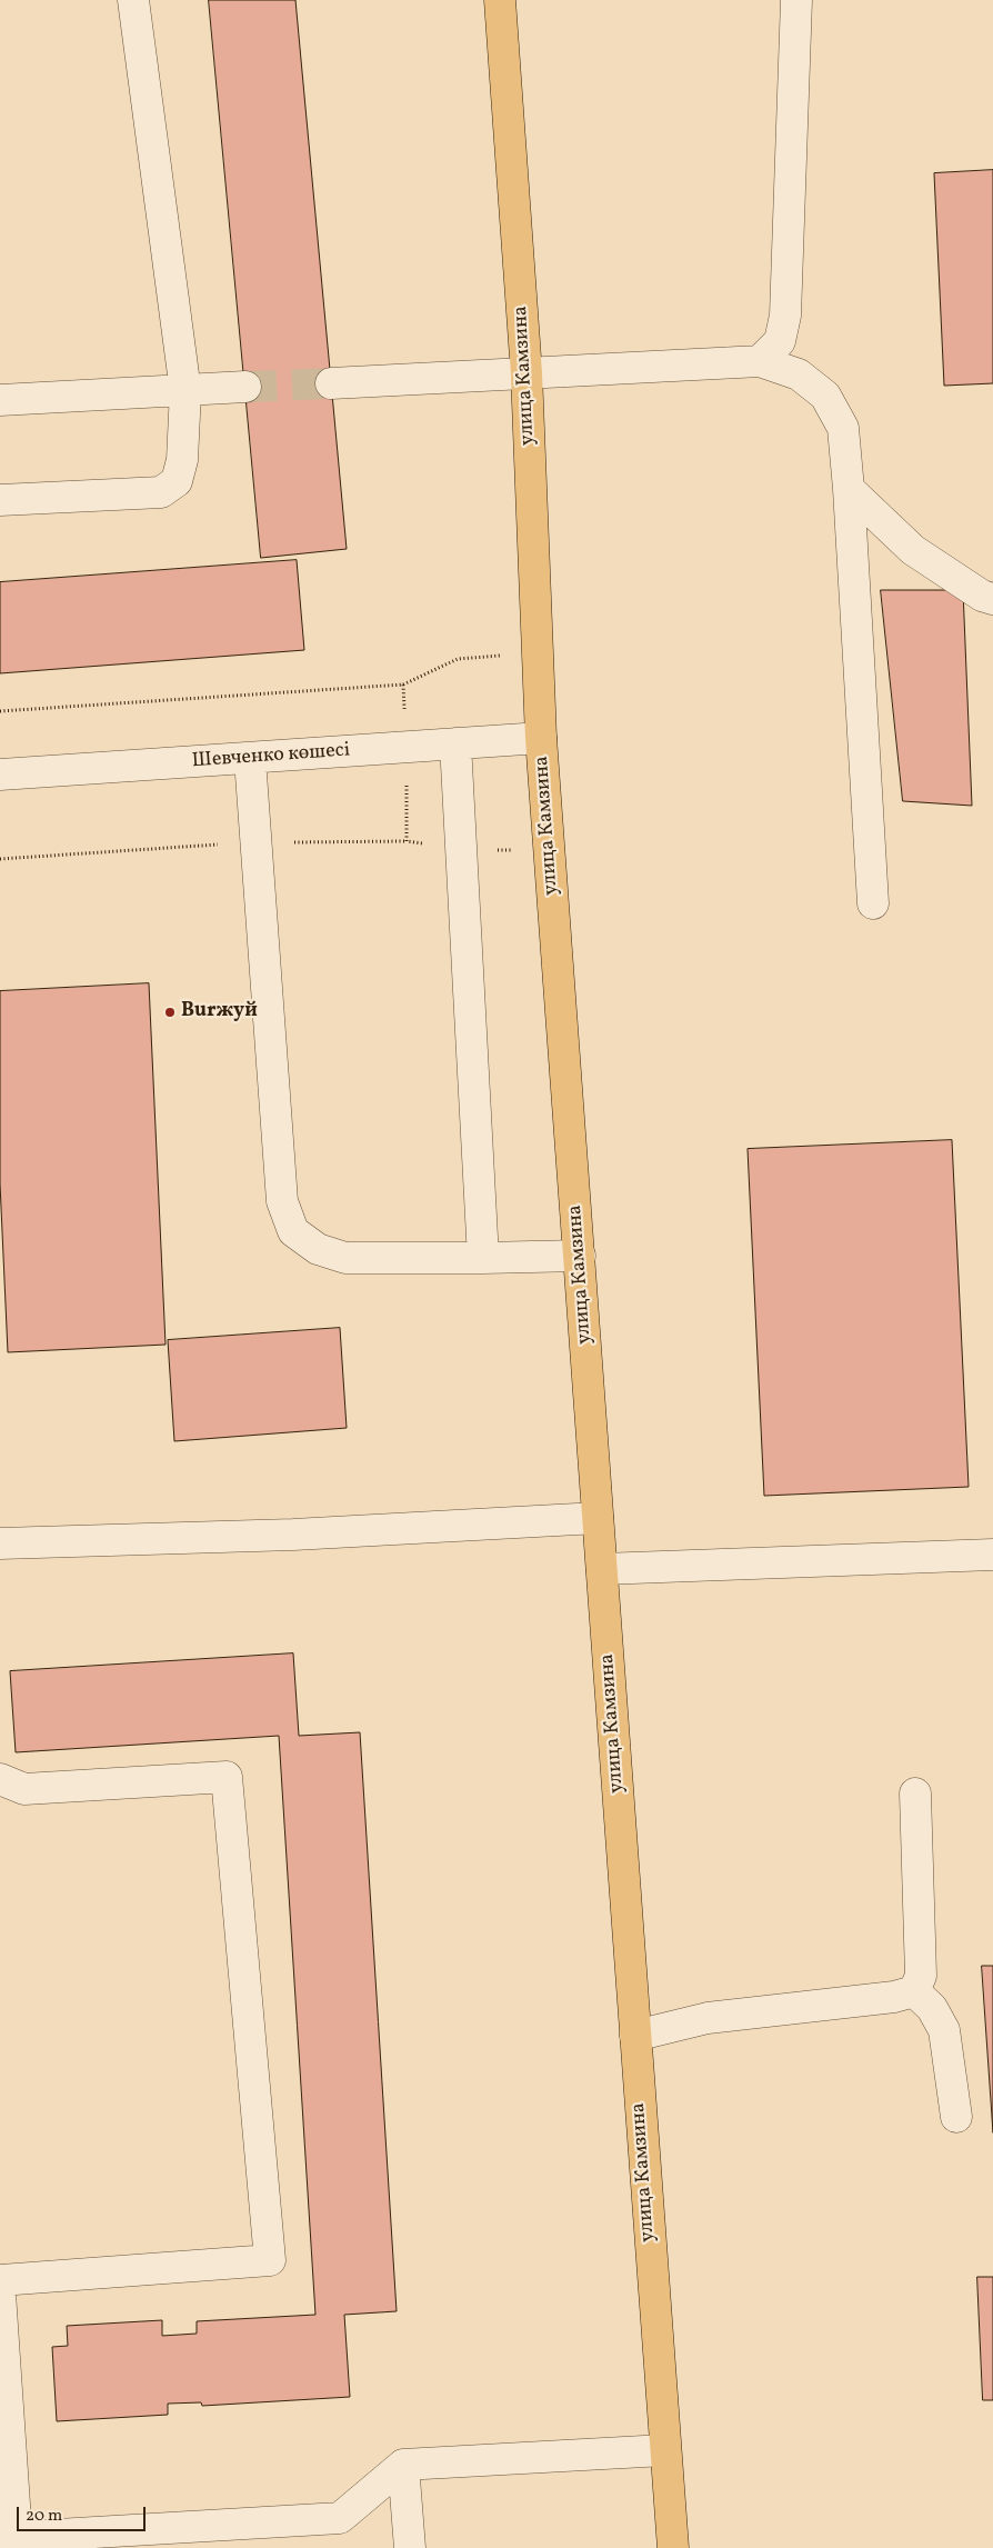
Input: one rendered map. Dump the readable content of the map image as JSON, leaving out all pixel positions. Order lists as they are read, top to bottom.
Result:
{
  "streets": {
    "main road": ["улица Камзина"],
    "street": ["Шевченко көшесі"]
  },
  "crossings": [
    ["улица Камзина", "Шевченко көшесі"]
  ],
  "places": ["Burжуй"],
  "scale_bar": "20 m"
}
